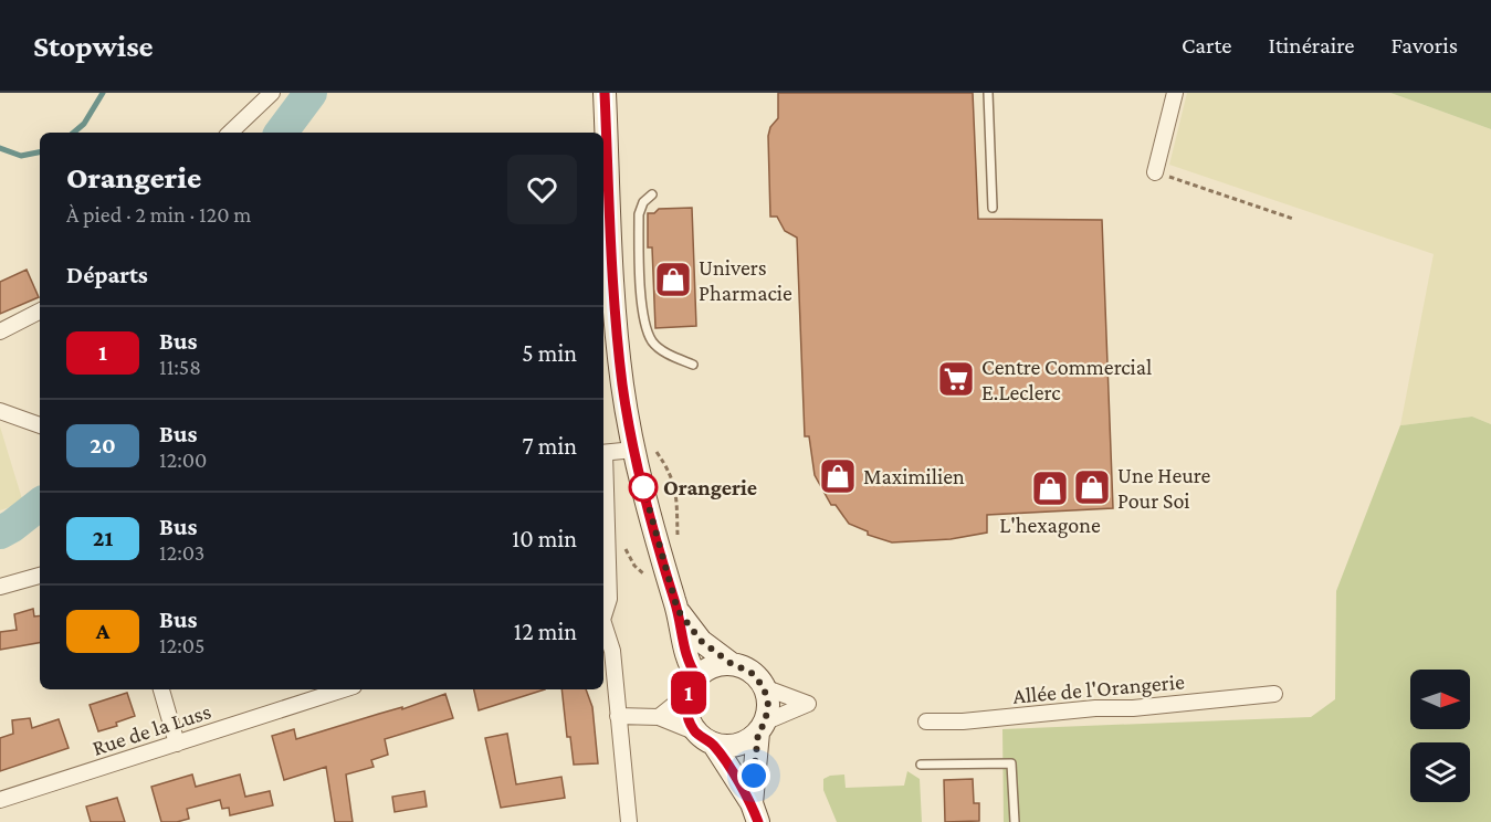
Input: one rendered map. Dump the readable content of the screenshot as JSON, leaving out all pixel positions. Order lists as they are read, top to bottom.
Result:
{
  "streets": {
    "street": ["Allée de l'Orangerie", "Rue de la Luss"]
  },
  "places": {
    "shop": [
      "Univers Pharmacie",
      "Maximilien",
      "Une Heure Pour Soi",
      "L'hexagone"
    ],
    "supermarket": ["Centre Commercial E.Leclerc"],
    "other": ["Orangerie"]
  },
  "lines": ["bus line 1"],
  "north": "right",
  "page": {
    "header": "Stopwise",
    "nav": ["Carte", "Itinéraire", "Favoris"],
    "on_map": "1",
    "heading": [
      ["Orangerie", "À pied · 2 min · 120 m"],
      "Départs"
    ],
    "list": [
      {
        "mark": "1",
        "name": "Bus",
        "note": "11:58",
        "value": "5 min"
      },
      {
        "mark": "20",
        "name": "Bus",
        "note": "12:00",
        "value": "7 min"
      },
      {
        "mark": "21",
        "name": "Bus",
        "note": "12:03",
        "value": "10 min"
      },
      {
        "mark": "A",
        "name": "Bus",
        "note": "12:05",
        "value": "12 min"
      }
    ]
  }
}
